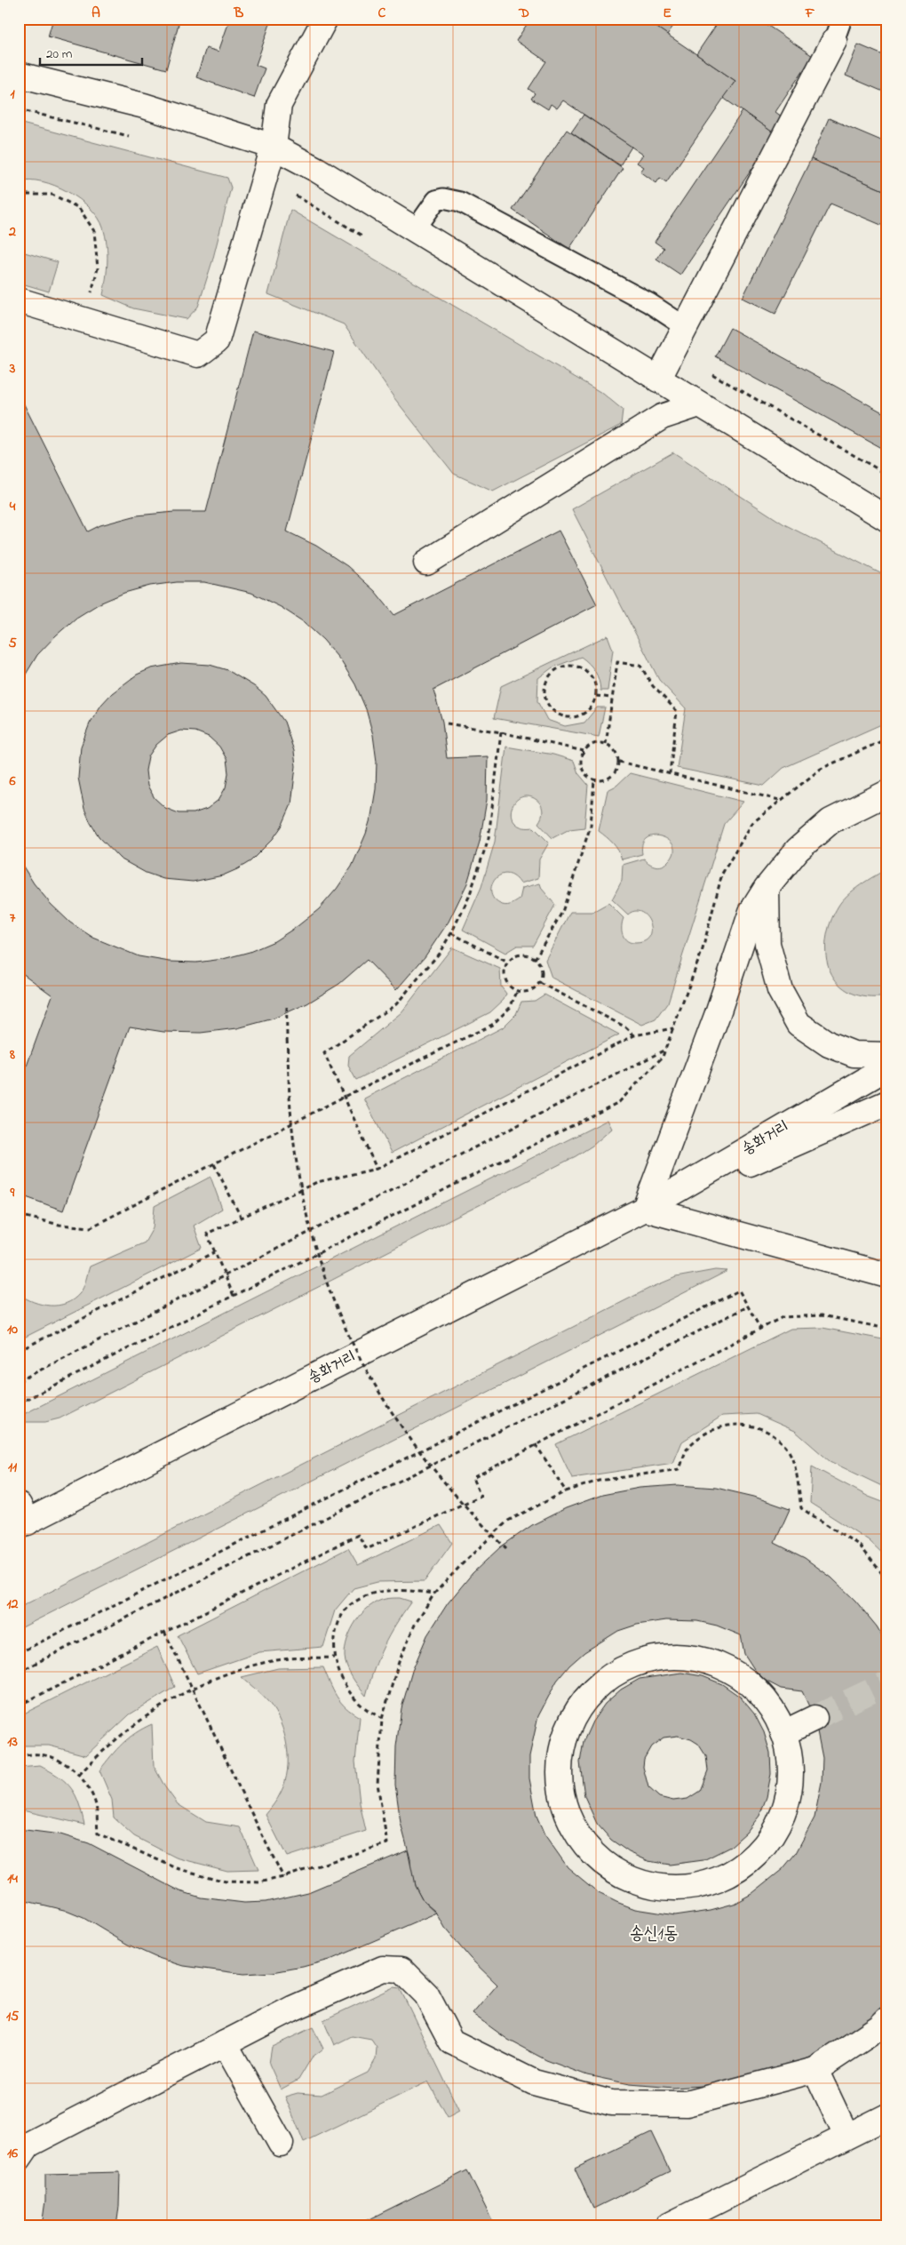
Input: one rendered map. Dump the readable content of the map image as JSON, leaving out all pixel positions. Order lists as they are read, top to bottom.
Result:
{
  "streets": {
    "street": ["송화거리"]
  },
  "districts": ["송신1동"],
  "scale_bar": "20 m",
  "grid": {
    "columns": [
      "A",
      "B",
      "C",
      "D",
      "E",
      "F"
    ],
    "rows": [
      "1",
      "2",
      "3",
      "4",
      "5",
      "6",
      "7",
      "8",
      "9",
      "10",
      "11",
      "12",
      "13",
      "14",
      "15",
      "16"
    ]
  }
}
